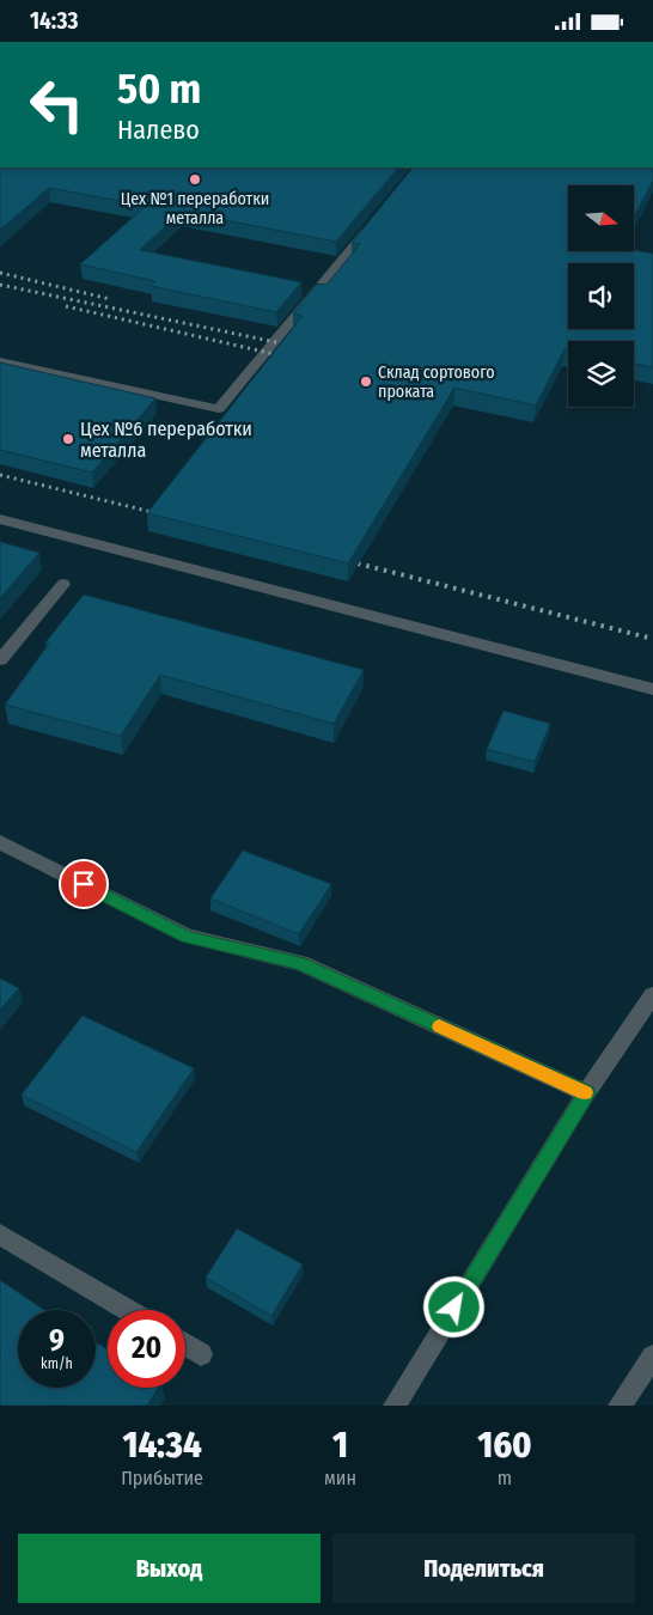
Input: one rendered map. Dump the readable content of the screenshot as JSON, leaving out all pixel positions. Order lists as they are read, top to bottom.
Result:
{
  "places": ["Цех №1 переработки металла", "Склад сортового проката", "Цех №6 переработки металла"],
  "north": "right",
  "page": {
    "status": "14:33",
    "turn": ["50 m", "Налево"],
    "speed": "9 km/h",
    "limit": "20",
    "eta": [
      "14:34",
      "Прибытие",
      "1",
      "мин",
      "160",
      "m"
    ],
    "buttons": ["Выход", "Поделиться"]
  }
}
